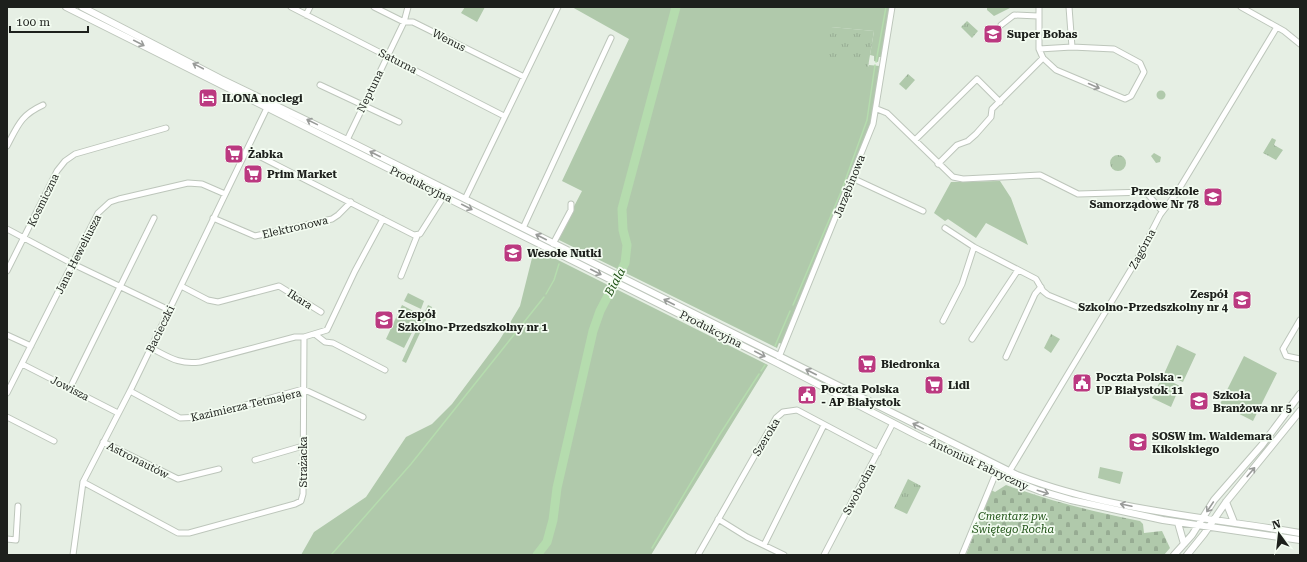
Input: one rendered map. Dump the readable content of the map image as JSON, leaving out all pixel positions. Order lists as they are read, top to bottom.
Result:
{
  "streets": {
    "main road": ["Produkcyjna", "Antoniuk Fabryczny"],
    "street": [
      "Wenus",
      "Saturna",
      "Neptuna",
      "Jarzębinowa",
      "Kosmiczna",
      "Elektronowa",
      "Zagórna",
      "Jana Heweliusza",
      "Ikara",
      "Bacieczki",
      "Jowisza",
      "Kazimierza Tetmajera",
      "Szeroka",
      "Astronautów",
      "Strażacka",
      "Swobodna"
    ]
  },
  "crossings": [
    ["Wenus", "Neptuna"],
    ["Saturna", "Neptuna"],
    ["Neptuna", "Produkcyjna"],
    ["Produkcyjna", "Jarzębinowa"],
    ["Produkcyjna", "Bacieczki"],
    ["Produkcyjna", "Antoniuk Fabryczny"],
    ["Jarzębinowa", "Antoniuk Fabryczny"],
    ["Elektronowa", "Bacieczki"],
    ["Zagórna", "Antoniuk Fabryczny"],
    ["Jana Heweliusza", "Bacieczki"],
    ["Jana Heweliusza", "Jowisza"],
    ["Ikara", "Bacieczki"],
    ["Bacieczki", "Jowisza"],
    ["Bacieczki", "Kazimierza Tetmajera"],
    ["Bacieczki", "Astronautów"],
    ["Bacieczki", "Strażacka"],
    ["Kazimierza Tetmajera", "Strażacka"],
    ["Szeroka", "Swobodna"],
    ["Antoniuk Fabryczny", "Swobodna"]
  ],
  "water": ["Biala"],
  "parks": ["Cmentarz pw. Świętego Rocha"],
  "places": {
    "school or university": [
      "Super Bobas",
      "Przedszkole Samorządowe Nr 78",
      "Wesołe Nutki",
      "Zespół Szkolno-Przedszkolny nr 4",
      "Zespół Szkolno-Przedszkolny nr 1",
      "Szkoła Branżowa nr 5",
      "SOSW im. Waldemara Kikolskiego"
    ],
    "hotel": ["ILONA noclegi"],
    "supermarket": [
      "Żabka",
      "Prim Market",
      "Biedronka",
      "Lidl"
    ],
    "public building": ["Poczta Polska - UP Białystok 11", "Poczta Polska - AP Białystok"]
  },
  "scale_bar": "100 m",
  "north": "top"
}
